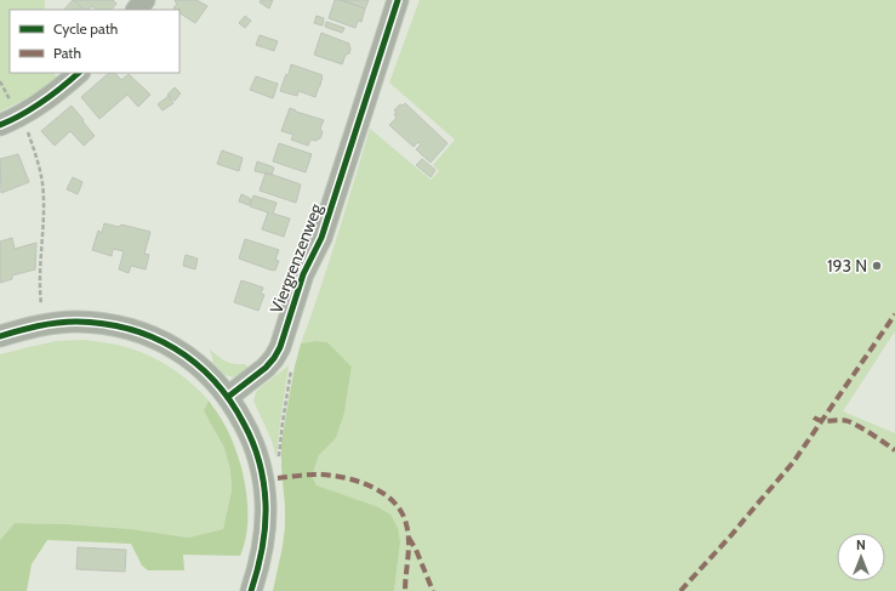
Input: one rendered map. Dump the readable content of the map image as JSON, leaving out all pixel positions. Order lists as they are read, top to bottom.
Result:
{
  "streets": {
    "street": ["Viergrenzenweg"]
  },
  "places": ["193 N"],
  "legend": ["Cycle path", "Path"],
  "north": "top"
}
